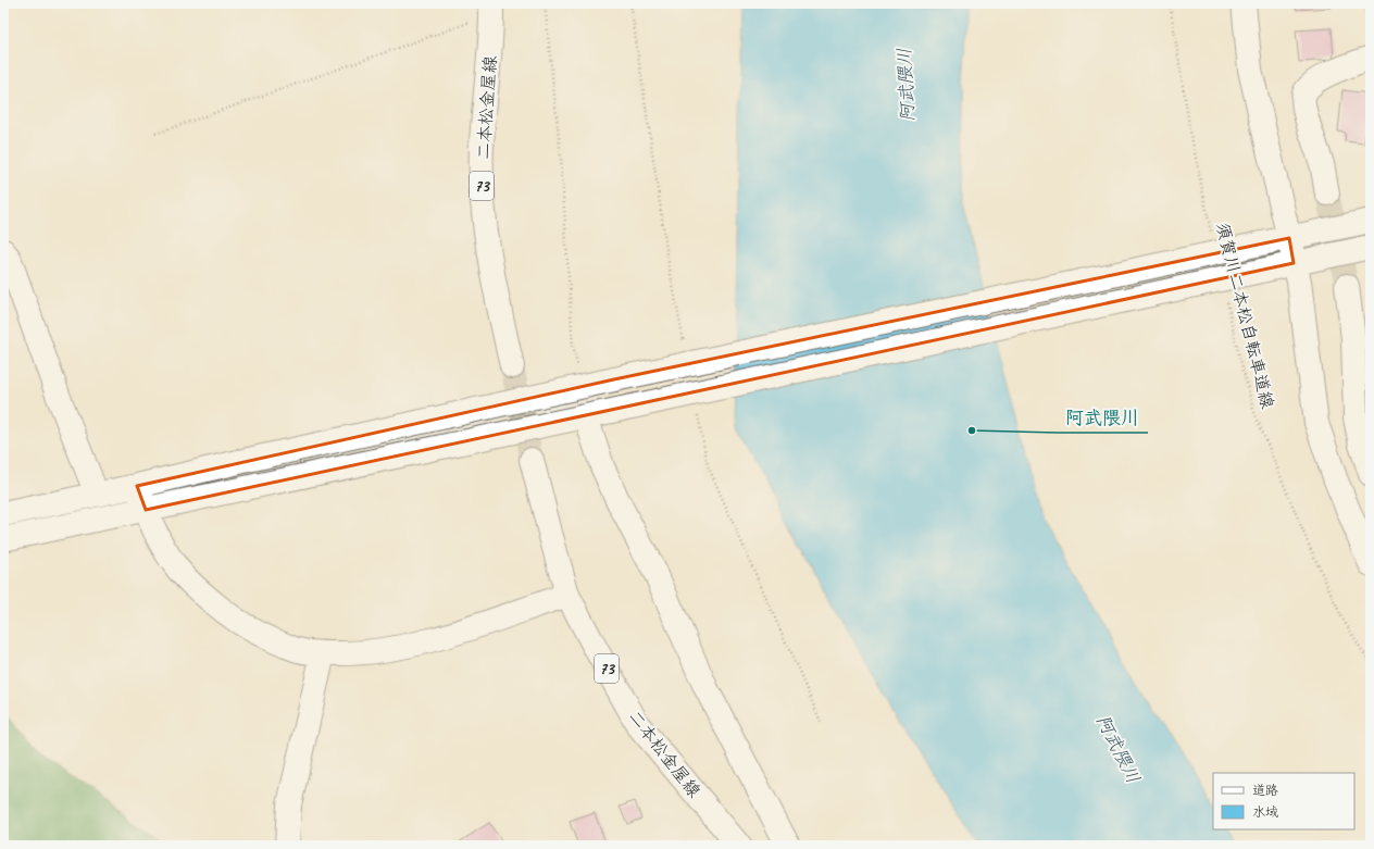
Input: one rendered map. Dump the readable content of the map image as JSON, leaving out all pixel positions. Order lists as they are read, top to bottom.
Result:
{
  "streets": {
    "street": ["二本松金屋線", "73"],
    "path": ["須賀川二本松自転車道線"]
  },
  "water": ["阿武隈川"],
  "places": ["阿武隈川"],
  "legend": ["道路", "水域"]
}
